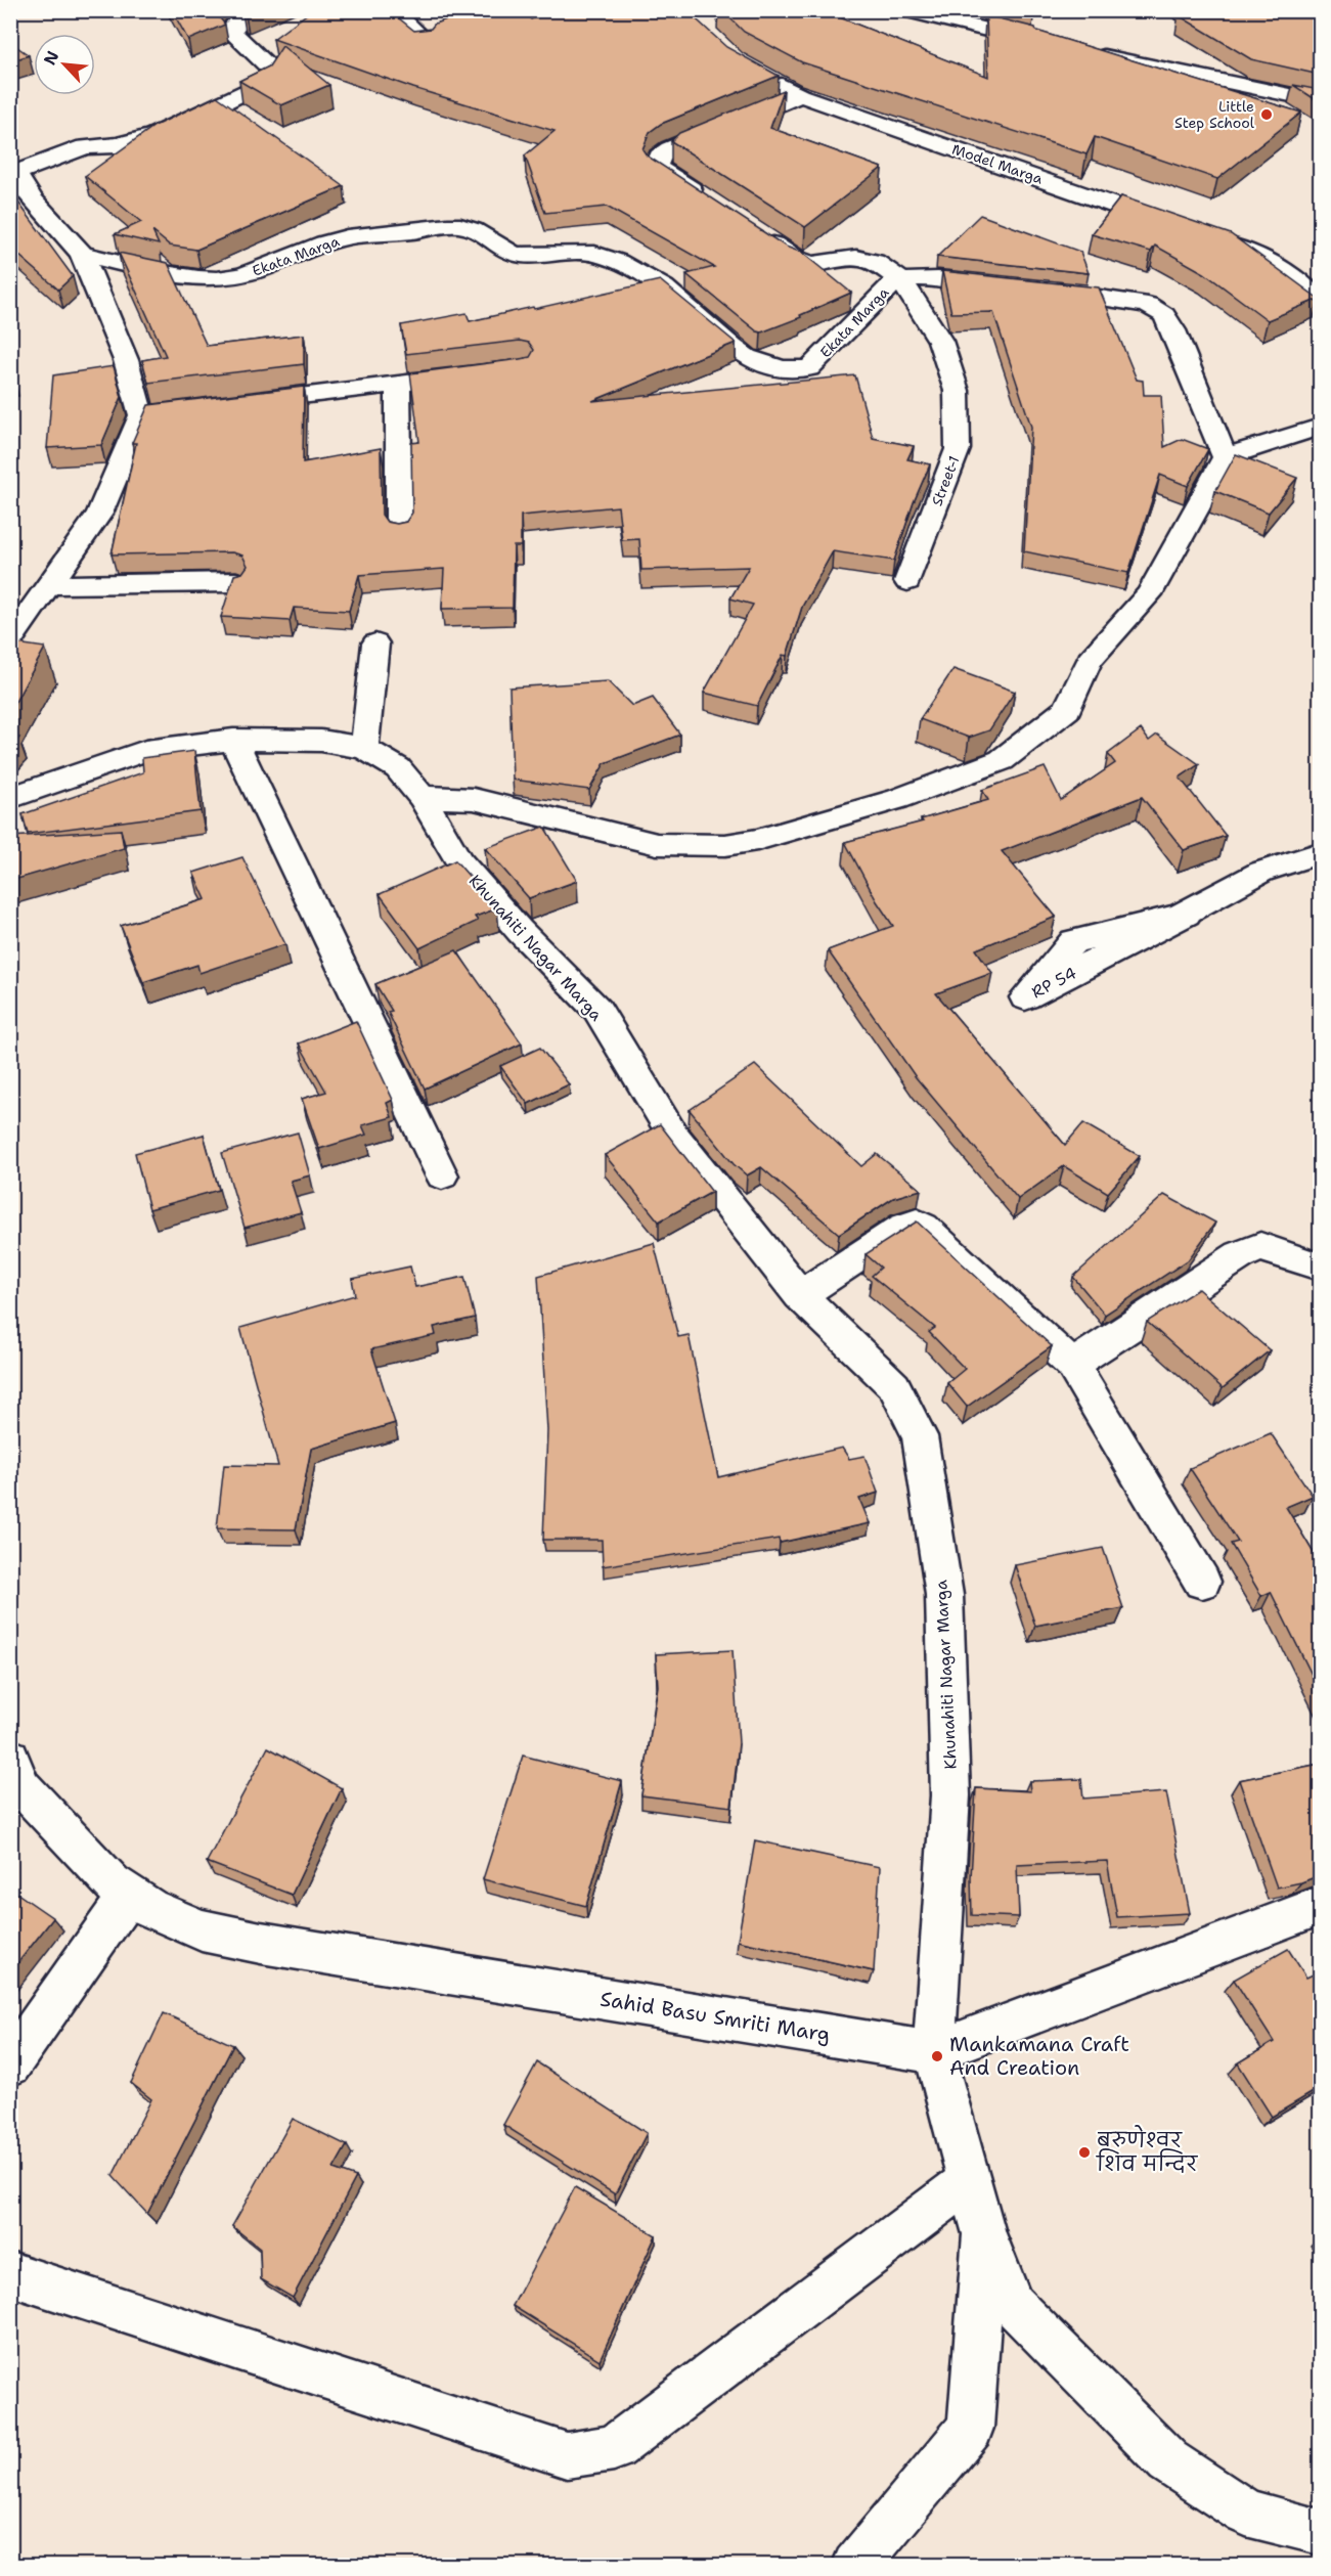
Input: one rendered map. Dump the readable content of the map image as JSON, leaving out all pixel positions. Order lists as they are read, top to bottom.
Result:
{
  "streets": {
    "street": [
      "Model Marga",
      "Ekata Marga",
      "Street-1",
      "Khunahiti Nagar Marga",
      "Sahid Basu Smriti Marg"
    ]
  },
  "crossings": [
    ["Ekata Marga", "Street-1"],
    ["Khunahiti Nagar Marga", "Sahid Basu Smriti Marg"]
  ],
  "places": ["Little Step School", "Mankamana Craft And Creation", "बरुणेश्वर शिव मन्दिर"],
  "north": "top left"
}
